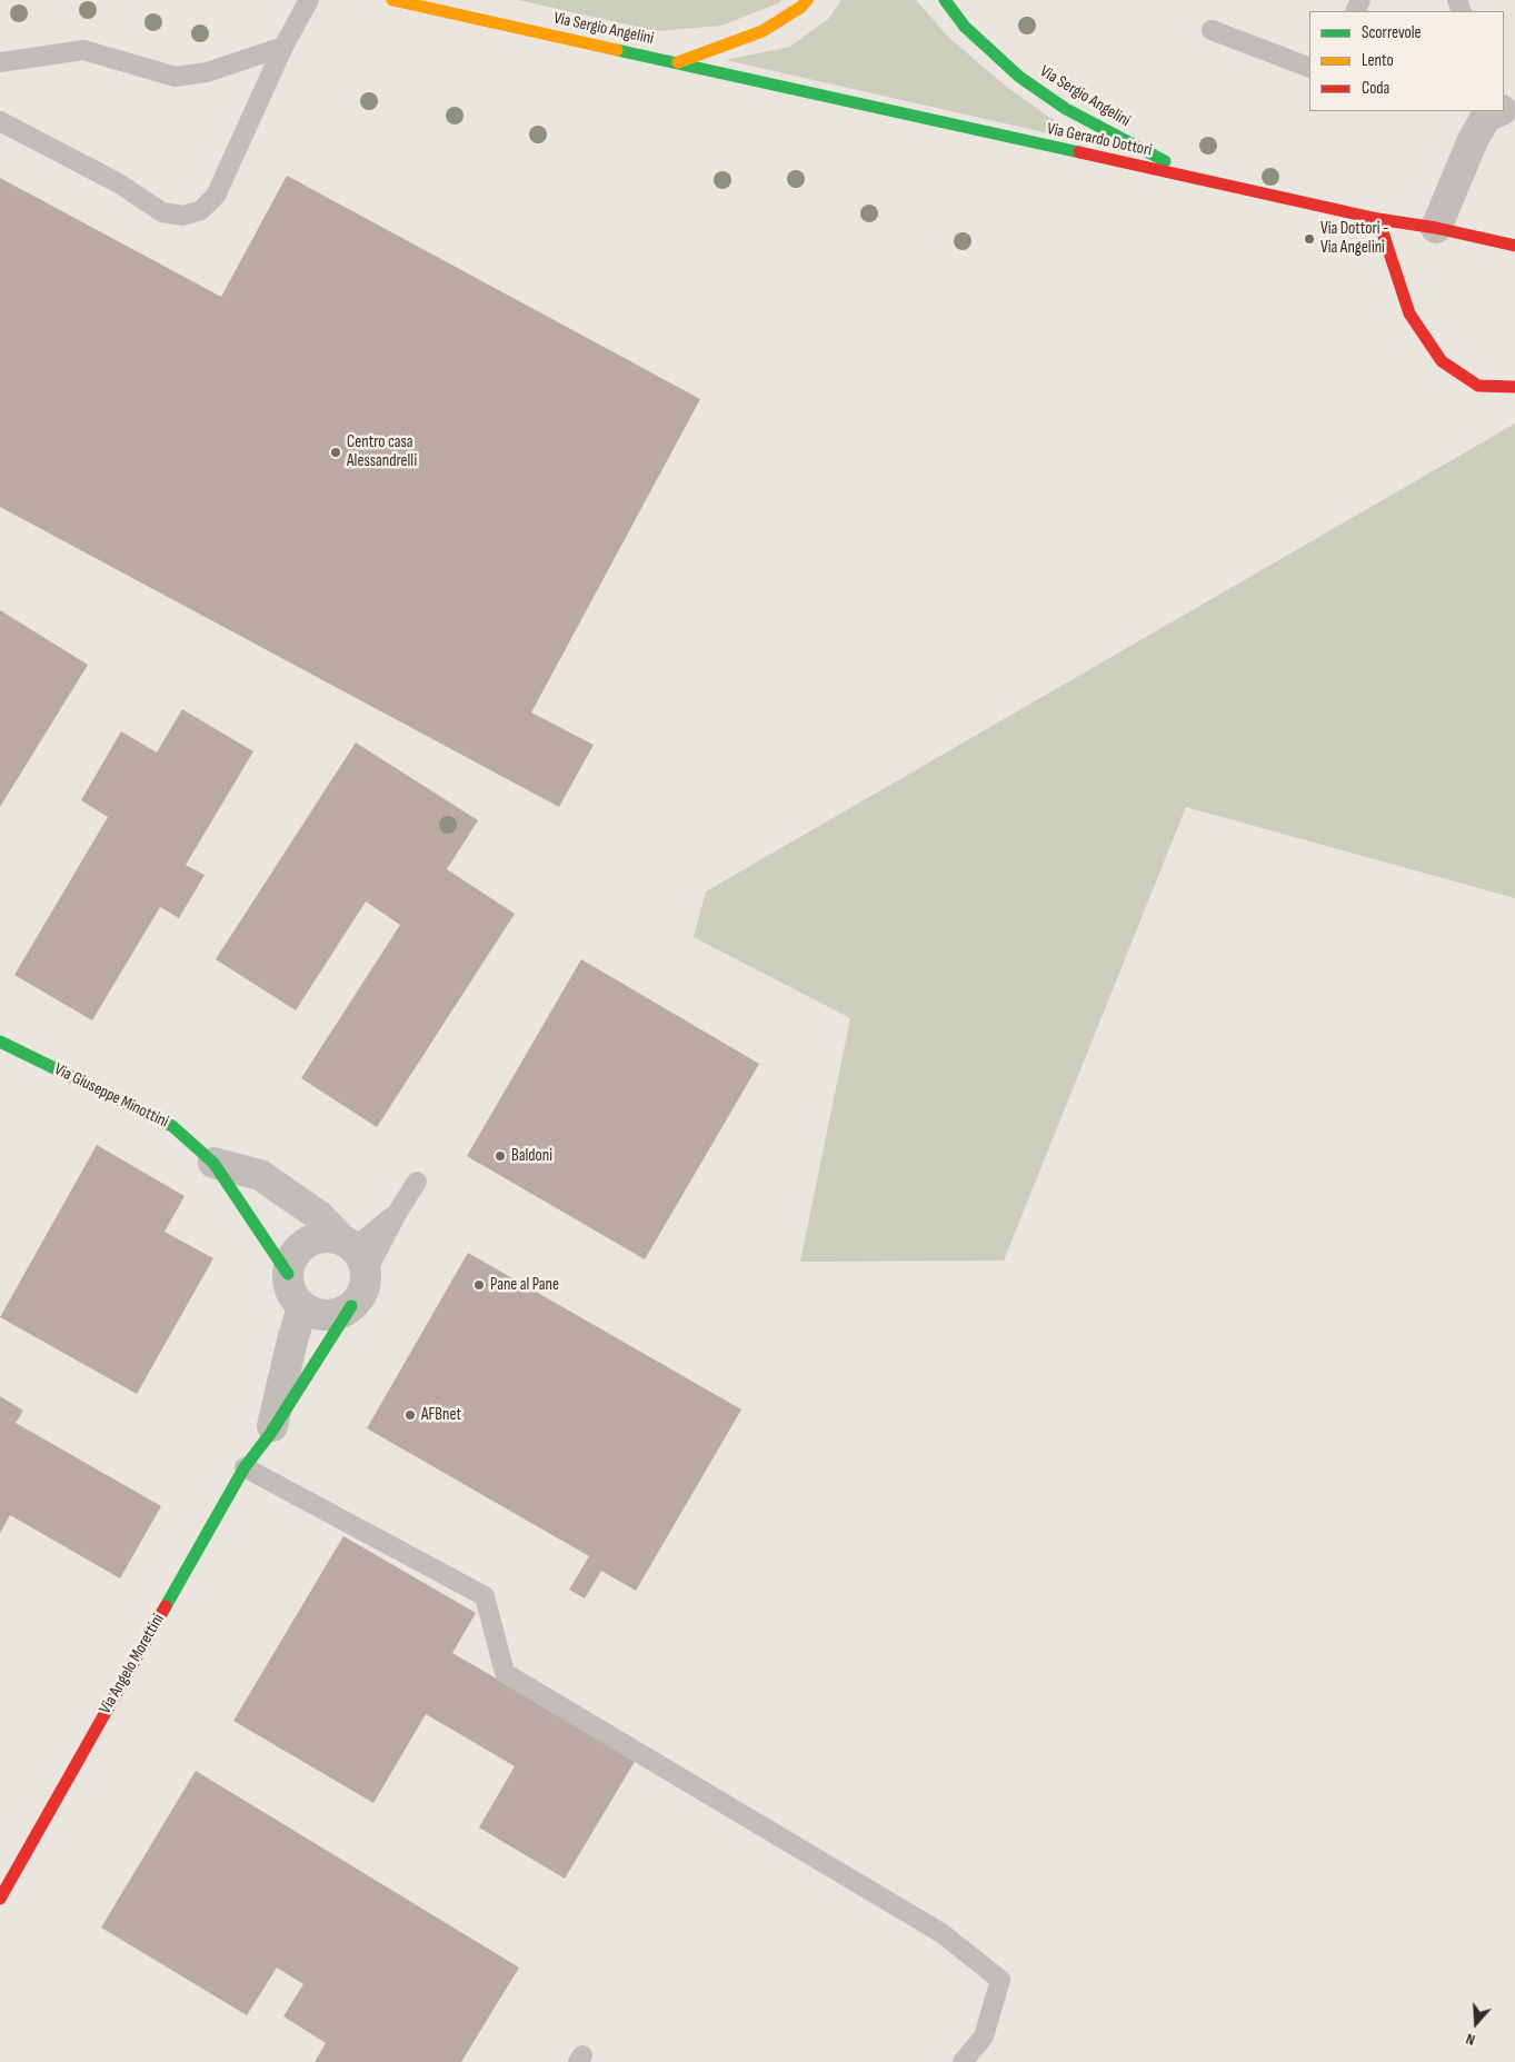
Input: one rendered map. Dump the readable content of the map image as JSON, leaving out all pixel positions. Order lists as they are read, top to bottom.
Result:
{
  "streets": {
    "main road": [
      "Via Sergio Angelini",
      "Via Gerardo Dottori",
      "Via Giuseppe Minottini",
      "Via Angelo Morettini"
    ]
  },
  "crossings": [
    ["Via Sergio Angelini", "Via Gerardo Dottori"],
    ["Via Giuseppe Minottini", "Via Angelo Morettini"]
  ],
  "places": [
    "Via Dottori - Via Angelini",
    "Centro casa Alessandrelli",
    "Baldoni",
    "Pane al Pane",
    "AFBnet"
  ],
  "legend": ["Scorrevole", "Lento", "Coda"],
  "north": "bottom"
}
